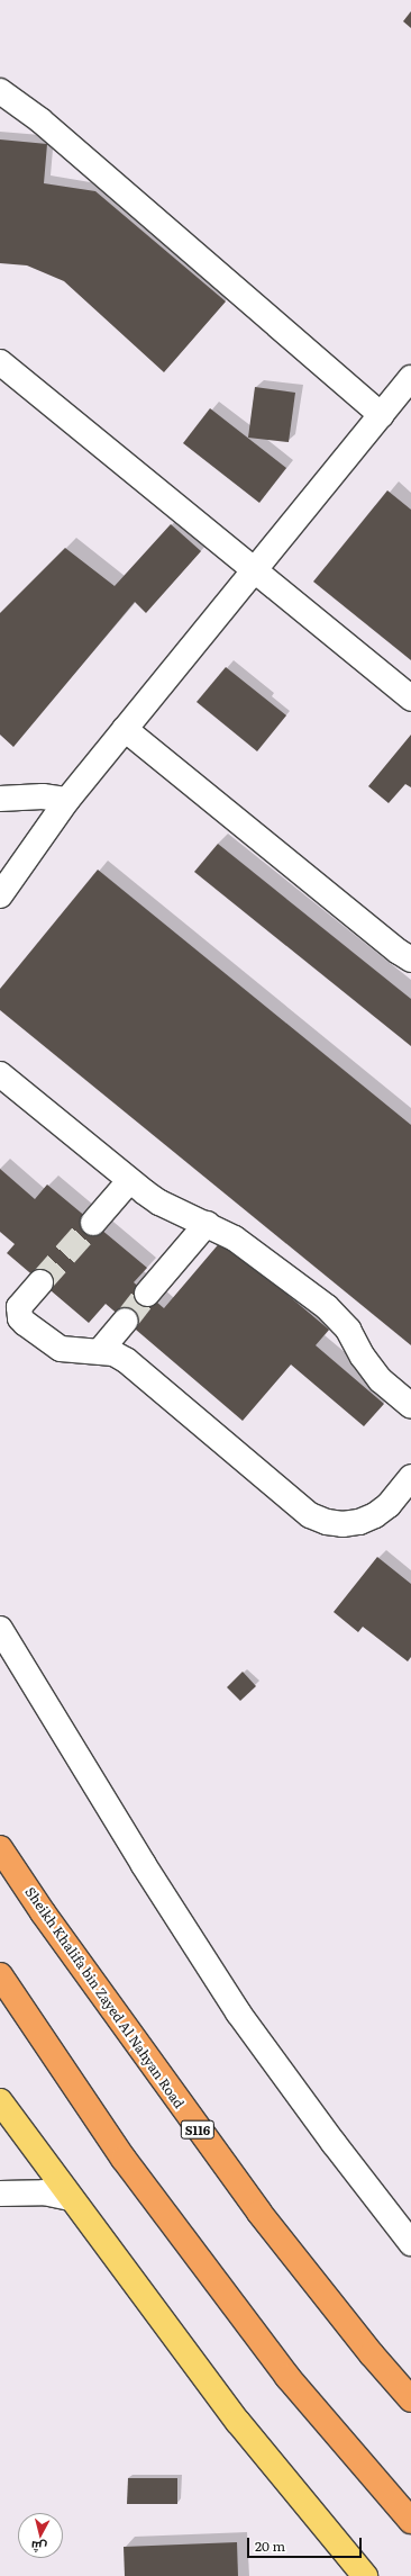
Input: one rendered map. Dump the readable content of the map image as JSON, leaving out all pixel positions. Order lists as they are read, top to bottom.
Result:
{
  "streets": {
    "highway": ["Sheikh Khalifa bin Zayed Al Nahyan Road", "S116"]
  },
  "scale_bar": "20 m",
  "north": "bottom"
}
